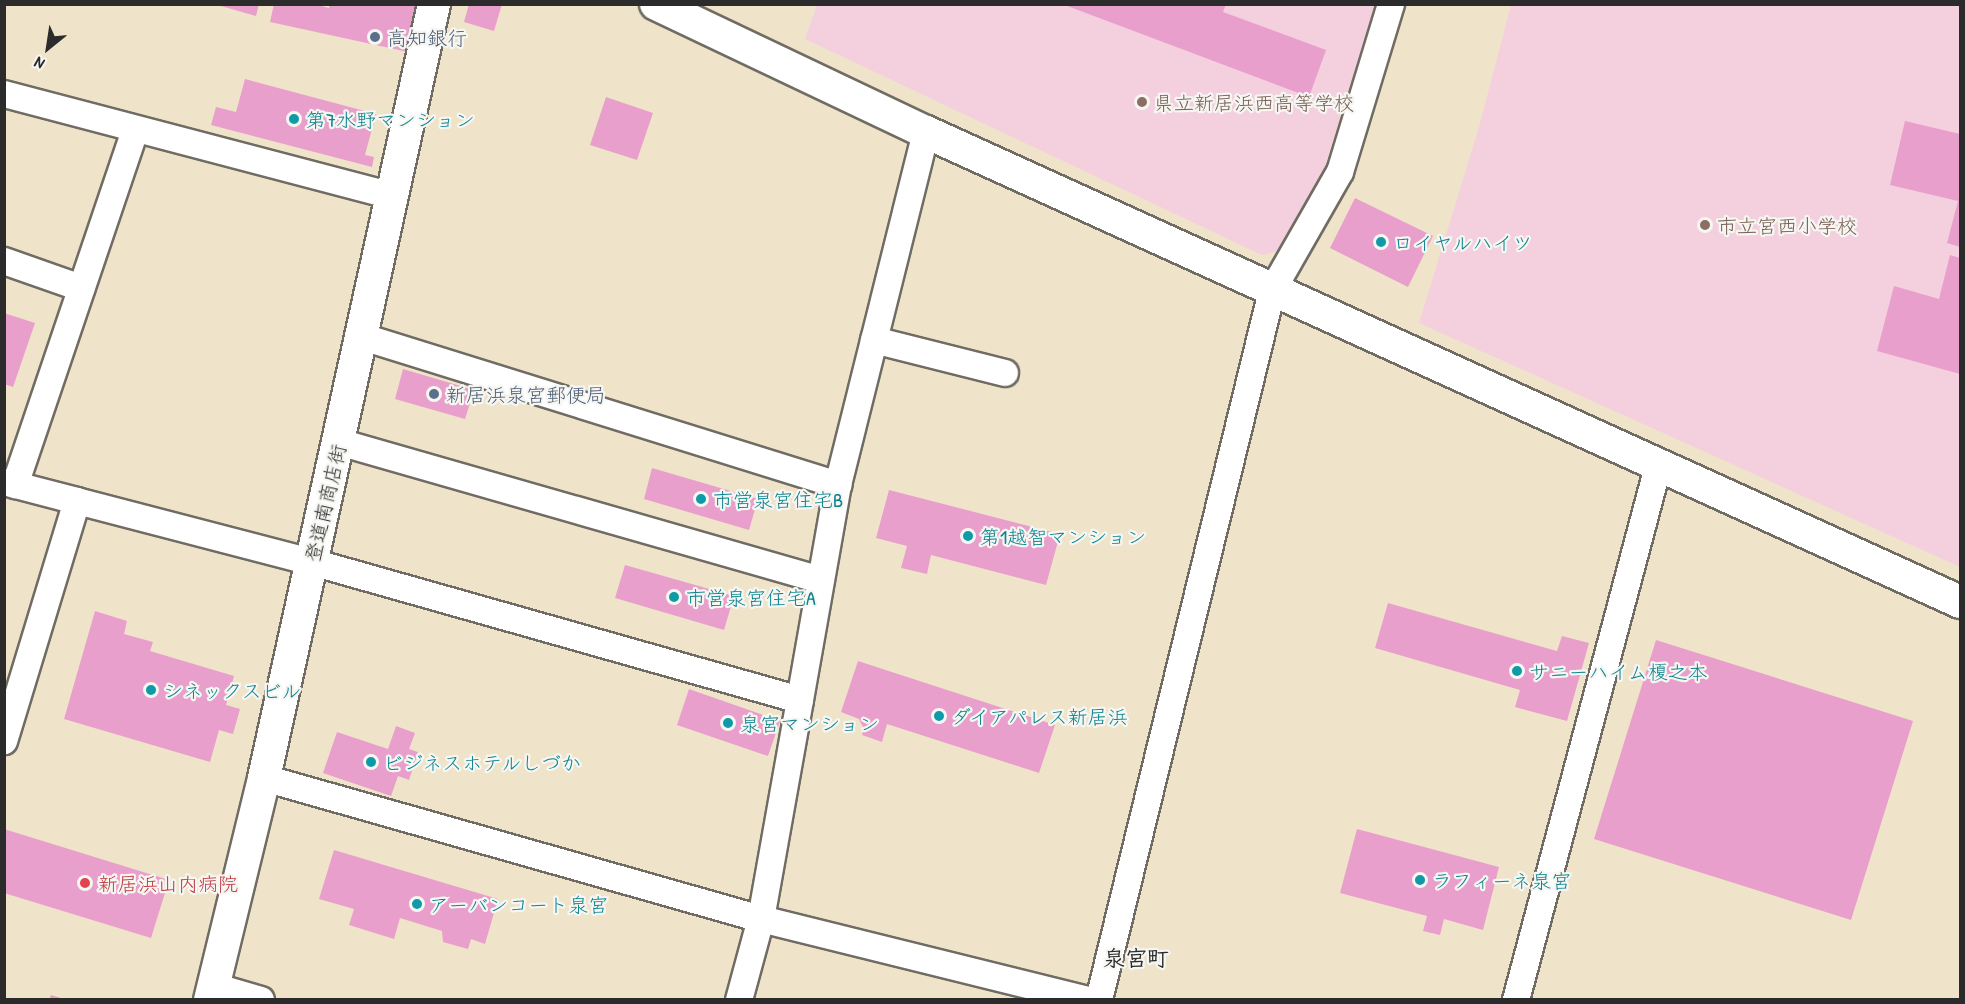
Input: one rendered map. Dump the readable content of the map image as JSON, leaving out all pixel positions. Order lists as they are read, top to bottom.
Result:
{
  "streets": {
    "street": ["登道南商店街"]
  },
  "districts": ["泉宮町"],
  "places": [
    "高知銀行",
    "県立新居浜西高等学校",
    "第7水野マンション",
    "市立宮西小学校",
    "ロイヤルハイツ",
    "新居浜泉宮郵便局",
    "市営泉宮住宅B",
    "第1越智マンション",
    "市営泉宮住宅A",
    "サニーハイム榎之本",
    "シネックスビル",
    "ダイアパレス新居浜",
    "泉宮マンション",
    "ビジネスホテルしづか",
    "ラフィーネ泉宮",
    "新居浜山内病院",
    "アーバンコート泉宮"
  ],
  "north": "bottom left"
}
